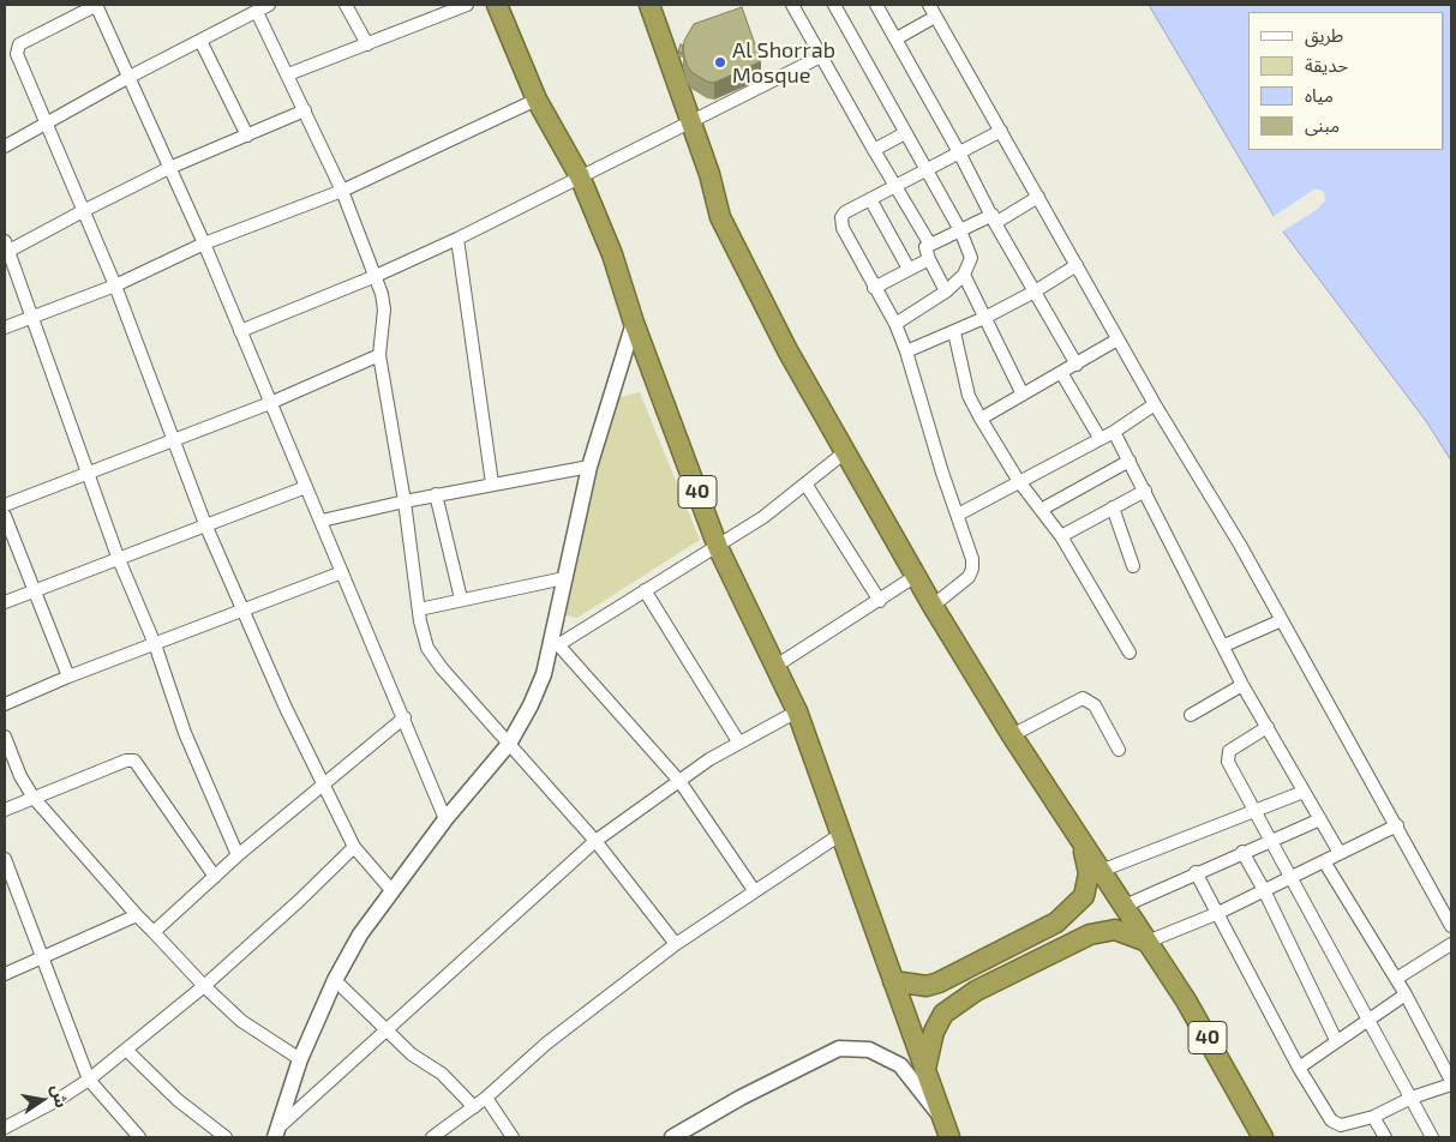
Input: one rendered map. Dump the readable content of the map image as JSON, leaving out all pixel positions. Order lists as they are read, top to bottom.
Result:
{
  "streets": {
    "highway": ["40"]
  },
  "places": ["Al Shorrab Mosque"],
  "legend": [
    "طريق",
    "حديقة",
    "مياه",
    "مبنى"
  ],
  "north": "right"
}
